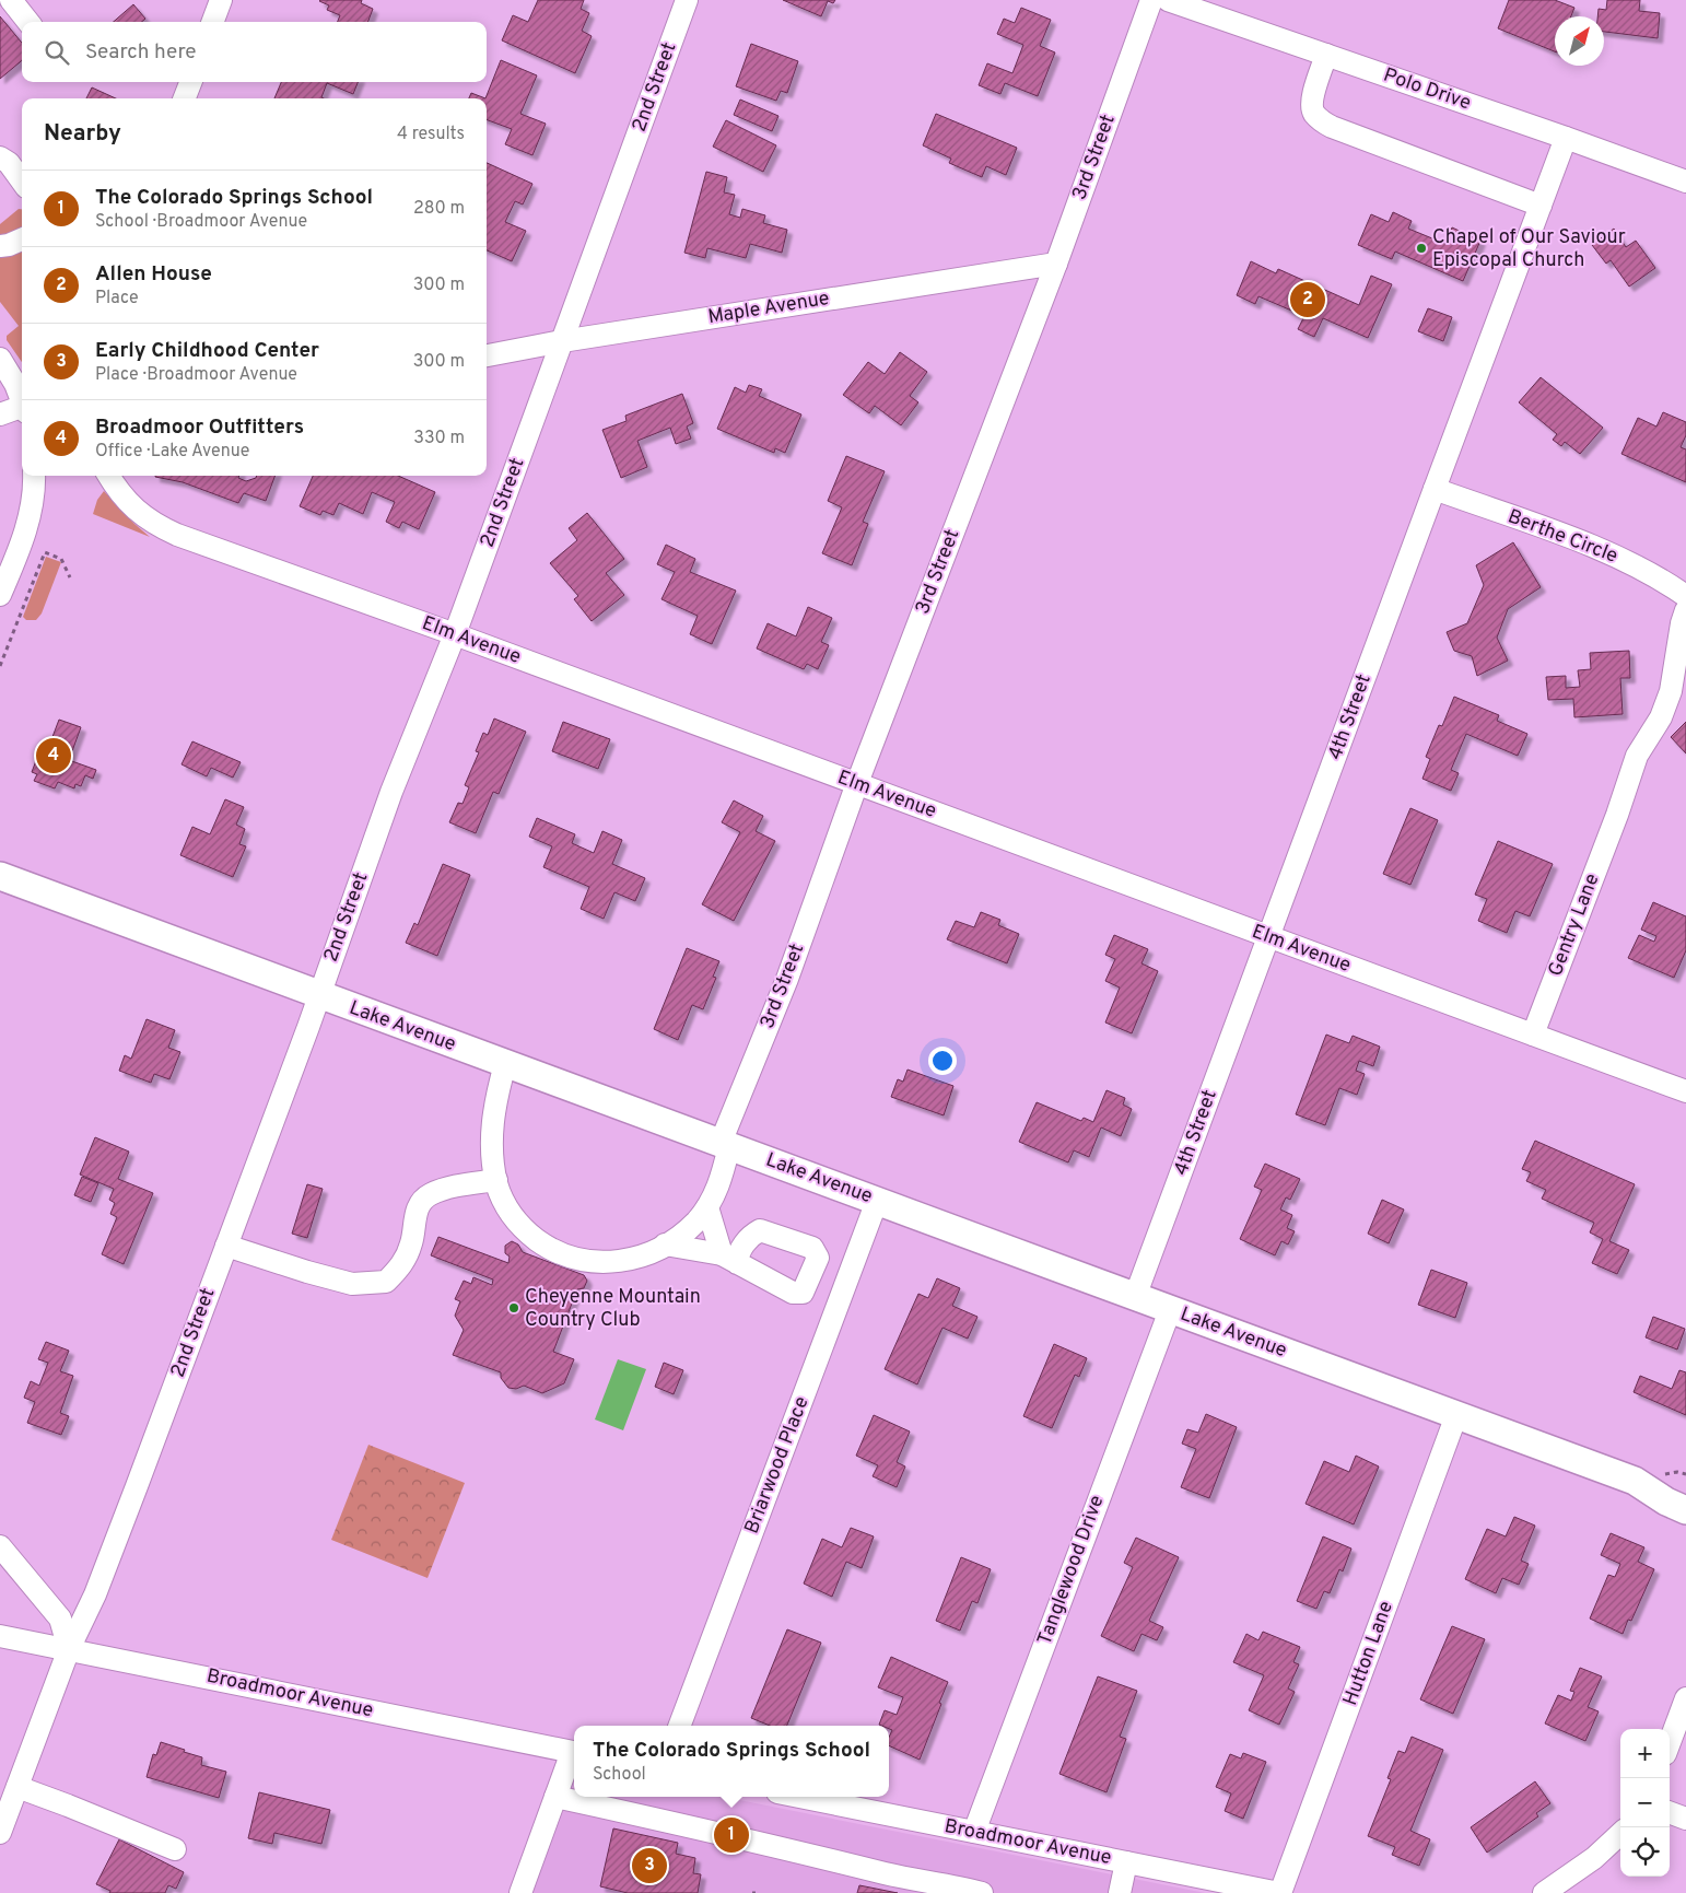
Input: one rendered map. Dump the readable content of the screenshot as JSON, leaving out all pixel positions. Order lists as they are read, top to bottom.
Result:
{
  "streets": {
    "main road": ["Lake Avenue"],
    "street": [
      "2nd Street",
      "Polo Drive",
      "3rd Street",
      "Maple Avenue",
      "Berthe Circle",
      "Elm Avenue",
      "4th Street",
      "Gentry Lane",
      "Briarwood Place",
      "Tanglewood Drive",
      "Hutton Lane",
      "Broadmoor Avenue"
    ]
  },
  "crossings": [
    ["2nd Street", "Maple Avenue"],
    ["2nd Street", "Elm Avenue"],
    ["2nd Street", "Lake Avenue"],
    ["2nd Street", "Broadmoor Avenue"],
    ["Polo Drive", "4th Street"],
    ["3rd Street", "Maple Avenue"],
    ["3rd Street", "Elm Avenue"],
    ["3rd Street", "Lake Avenue"],
    ["Berthe Circle", "4th Street"],
    ["Elm Avenue", "4th Street"],
    ["Elm Avenue", "Gentry Lane"],
    ["4th Street", "Lake Avenue"],
    ["Lake Avenue", "Briarwood Place"],
    ["Lake Avenue", "Tanglewood Drive"],
    ["Lake Avenue", "Hutton Lane"],
    ["Tanglewood Drive", "Broadmoor Avenue"],
    ["Hutton Lane", "Broadmoor Avenue"]
  ],
  "places": ["Chapel of Our Saviour Episcopal Church", "Cheyenne Mountain Country Club"],
  "north": "top right",
  "page": {
    "search": "Search here",
    "heading": ["Nearby", "4 results"],
    "list": [
      {
        "mark": "1",
        "name": "The Colorado Springs School",
        "note": "School · Broadmoor Avenue",
        "value": "280 m"
      },
      {
        "mark": "2",
        "name": "Allen House",
        "note": "Place",
        "value": "300 m"
      },
      {
        "mark": "3",
        "name": "Early Childhood Center",
        "note": "Place · Broadmoor Avenue",
        "value": "300 m"
      },
      {
        "mark": "4",
        "name": "Broadmoor Outfitters",
        "note": "Office · Lake Avenue",
        "value": "330 m"
      }
    ],
    "pins": [
      "2",
      "4",
      "1",
      "3"
    ],
    "popup": ["The Colorado Springs School", "School"],
    "map_buttons": ["+", "−"]
  }
}
